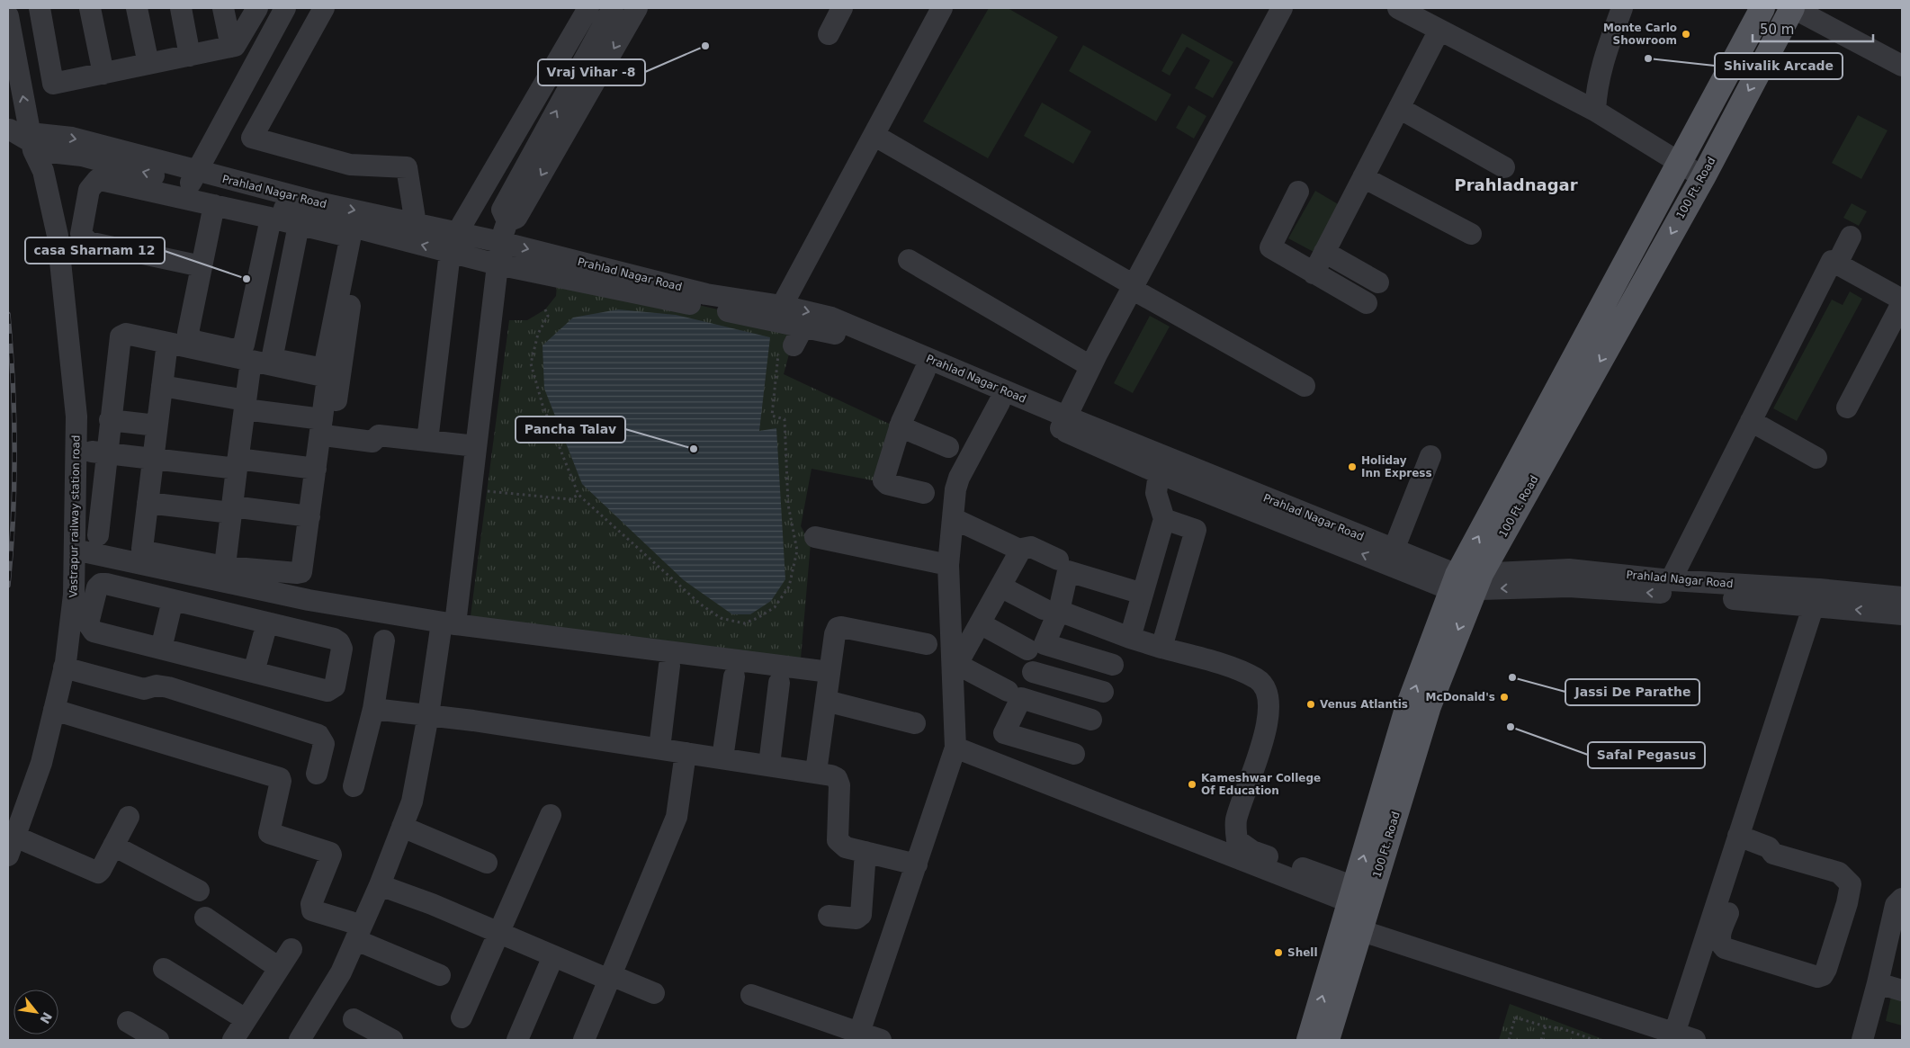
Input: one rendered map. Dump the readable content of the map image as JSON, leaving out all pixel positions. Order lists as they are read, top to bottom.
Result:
{
  "streets": {
    "main road": ["100 Ft. Road"],
    "street": ["Prahlad Nagar Road", "Vastrapur railway station road"]
  },
  "crossings": [
    ["100 Ft. Road", "Prahlad Nagar Road"],
    ["Prahlad Nagar Road", "Vastrapur railway station road"]
  ],
  "districts": ["Prahladnagar"],
  "places": [
    "Monte Carlo Showroom",
    "Vraj Vihar -8",
    "Shivalik Arcade",
    "casa Sharnam 12",
    "Pancha Talav",
    "Holiday Inn Express",
    "Jassi De Parathe",
    "McDonald's",
    "Venus Atlantis",
    "Safal Pegasus",
    "Kameshwar College Of Education",
    "Shell"
  ],
  "scale_bar": "50 m",
  "north": "bottom right"
}
